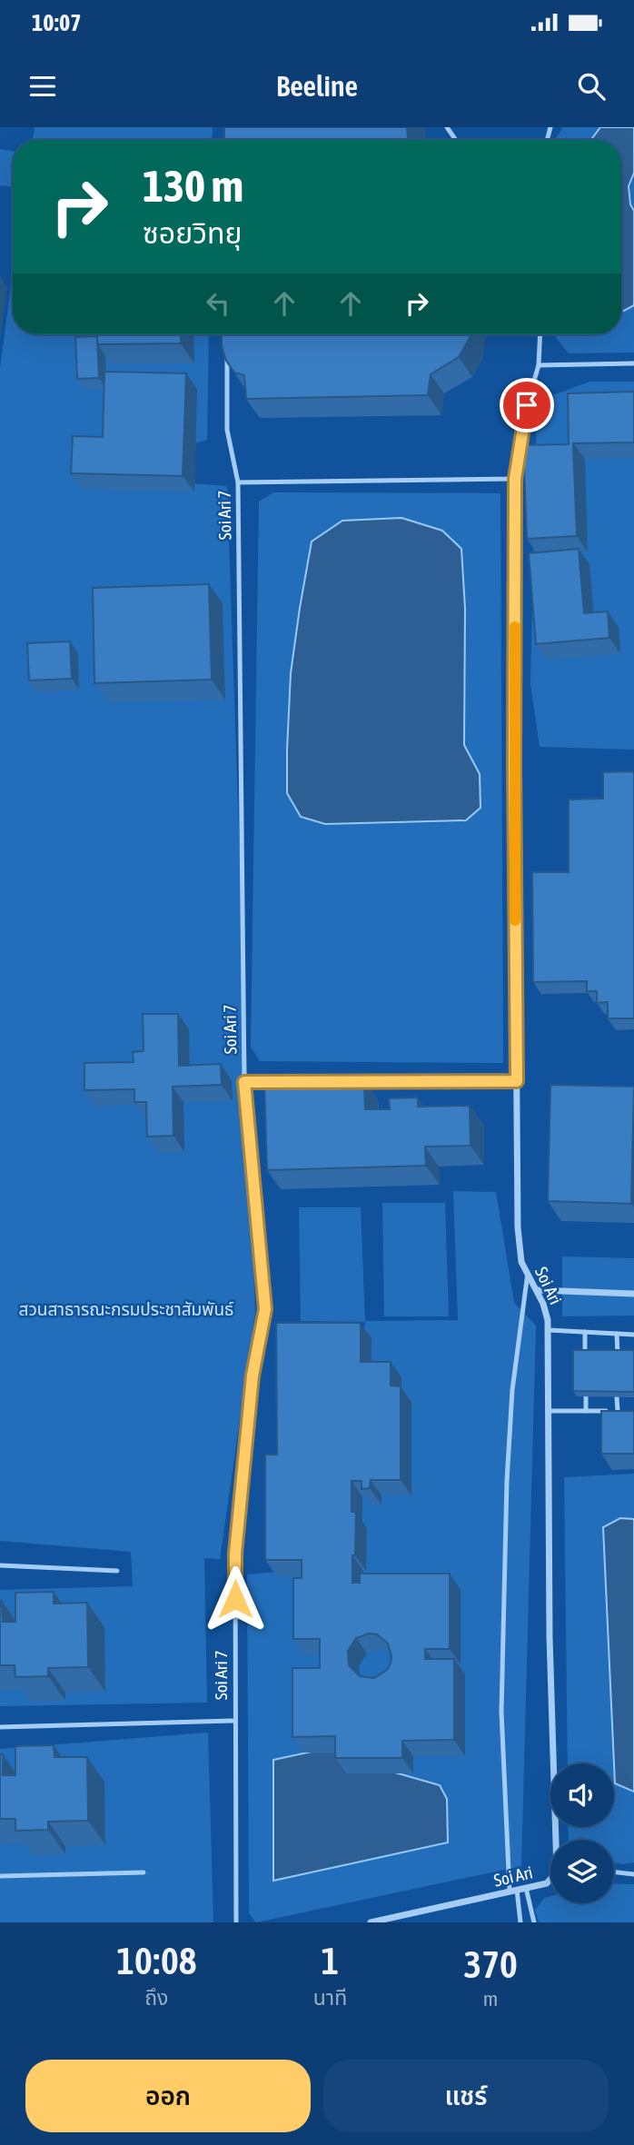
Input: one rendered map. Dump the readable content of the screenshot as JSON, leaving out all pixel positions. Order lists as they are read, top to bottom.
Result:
{
  "streets": {
    "street": ["Soi Ari"],
    "lane": ["Soi Ari 7"]
  },
  "parks": ["สวนสาธารณะกรมประชาสัมพันธ์"],
  "page": {
    "status": "10:07",
    "header": "Beeline",
    "turn": ["130 m", "ซอยวิทยุ"],
    "eta": [
      "10:08",
      "ถึง",
      "1",
      "นาที",
      "370",
      "m"
    ],
    "buttons": ["ออก", "แชร์"]
  }
}
